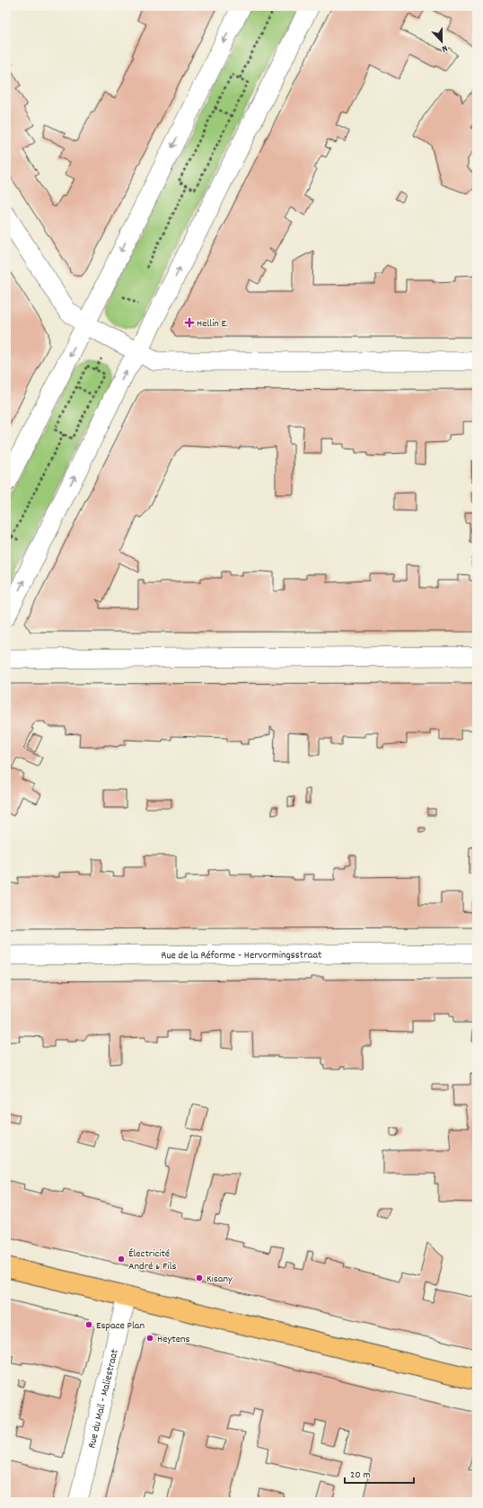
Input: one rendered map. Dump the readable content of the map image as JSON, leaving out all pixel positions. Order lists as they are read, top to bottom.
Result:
{
  "streets": {
    "street": ["Rue de la Réforme - Hervormingsstraat", "Rue du Mail - Maliestraat"]
  },
  "places": {
    "health": ["Hellin E."],
    "other": [
      "Électricité André & Fils",
      "Kisany",
      "Espace Plan",
      "Heytens"
    ]
  },
  "scale_bar": "20 m",
  "north": "bottom"
}
